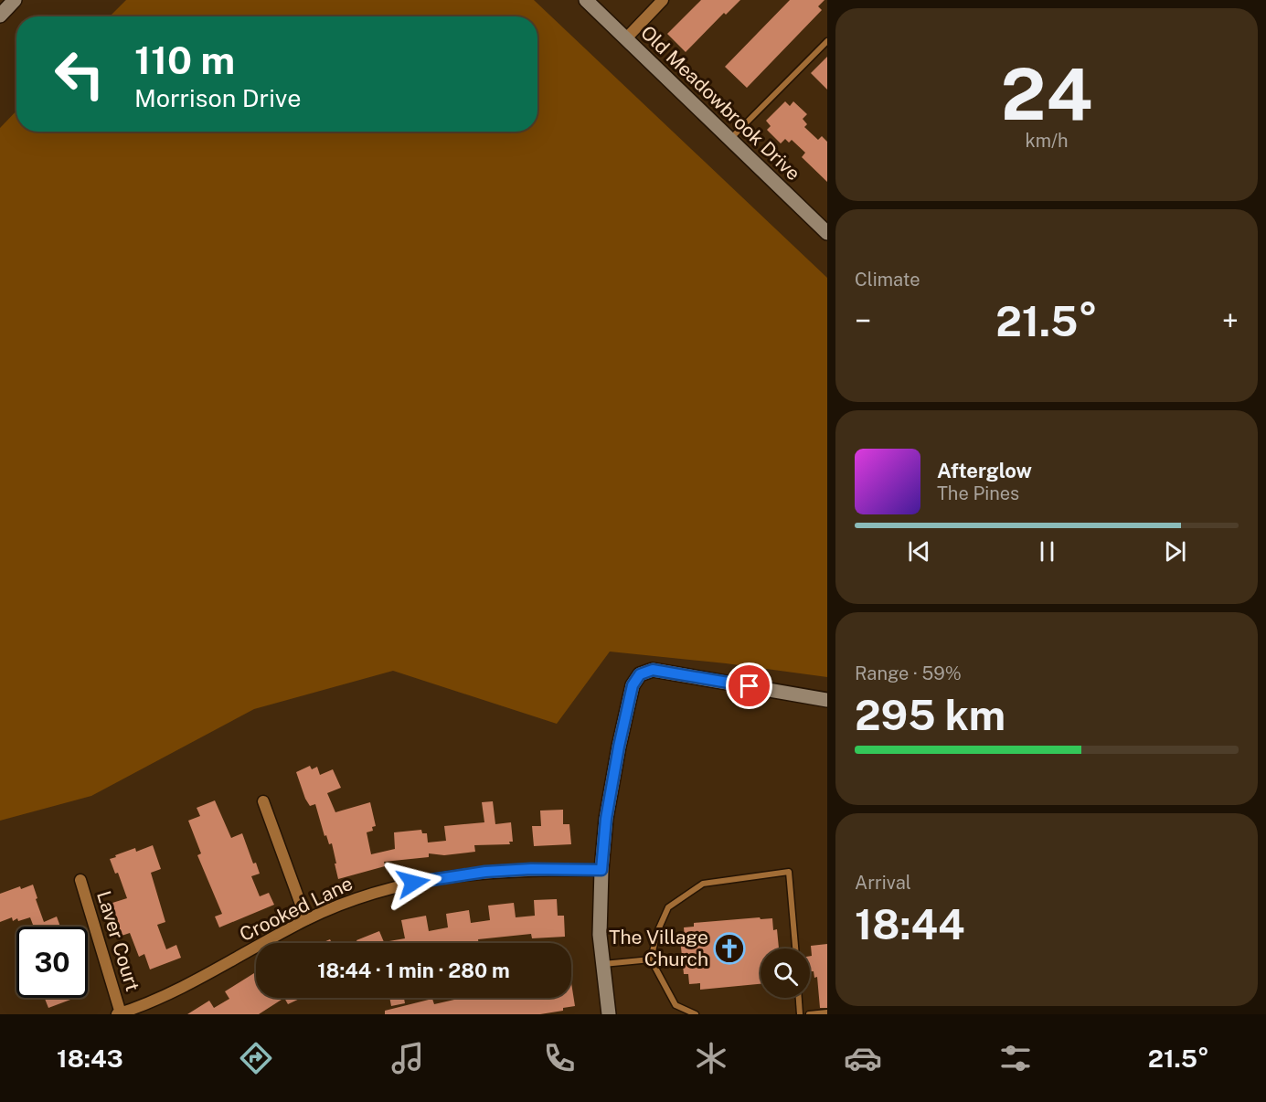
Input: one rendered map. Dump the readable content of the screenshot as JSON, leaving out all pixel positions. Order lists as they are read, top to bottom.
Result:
{
  "streets": {
    "street": ["Old Meadowbrook Drive", "Crooked Lane", "Laver Court"]
  },
  "crossings": [
    ["Crooked Lane", "Laver Court"]
  ],
  "places": {
    "church": ["The Village Church"]
  },
  "page": {
    "tile": [
      ["24", "km/h"],
      "Climate",
      ["Range · 59%", "295 km"],
      ["Arrival", "18:44"]
    ],
    "turn": ["110 m", "Morrison Drive"],
    "heat": ["−", "21.5°", "+"],
    "song": ["Afterglow", "The Pines"],
    "limit": "30",
    "trip": "18:44 · 1 min · 280 m",
    "tabs": ["18:43", "21.5°"]
  }
}
